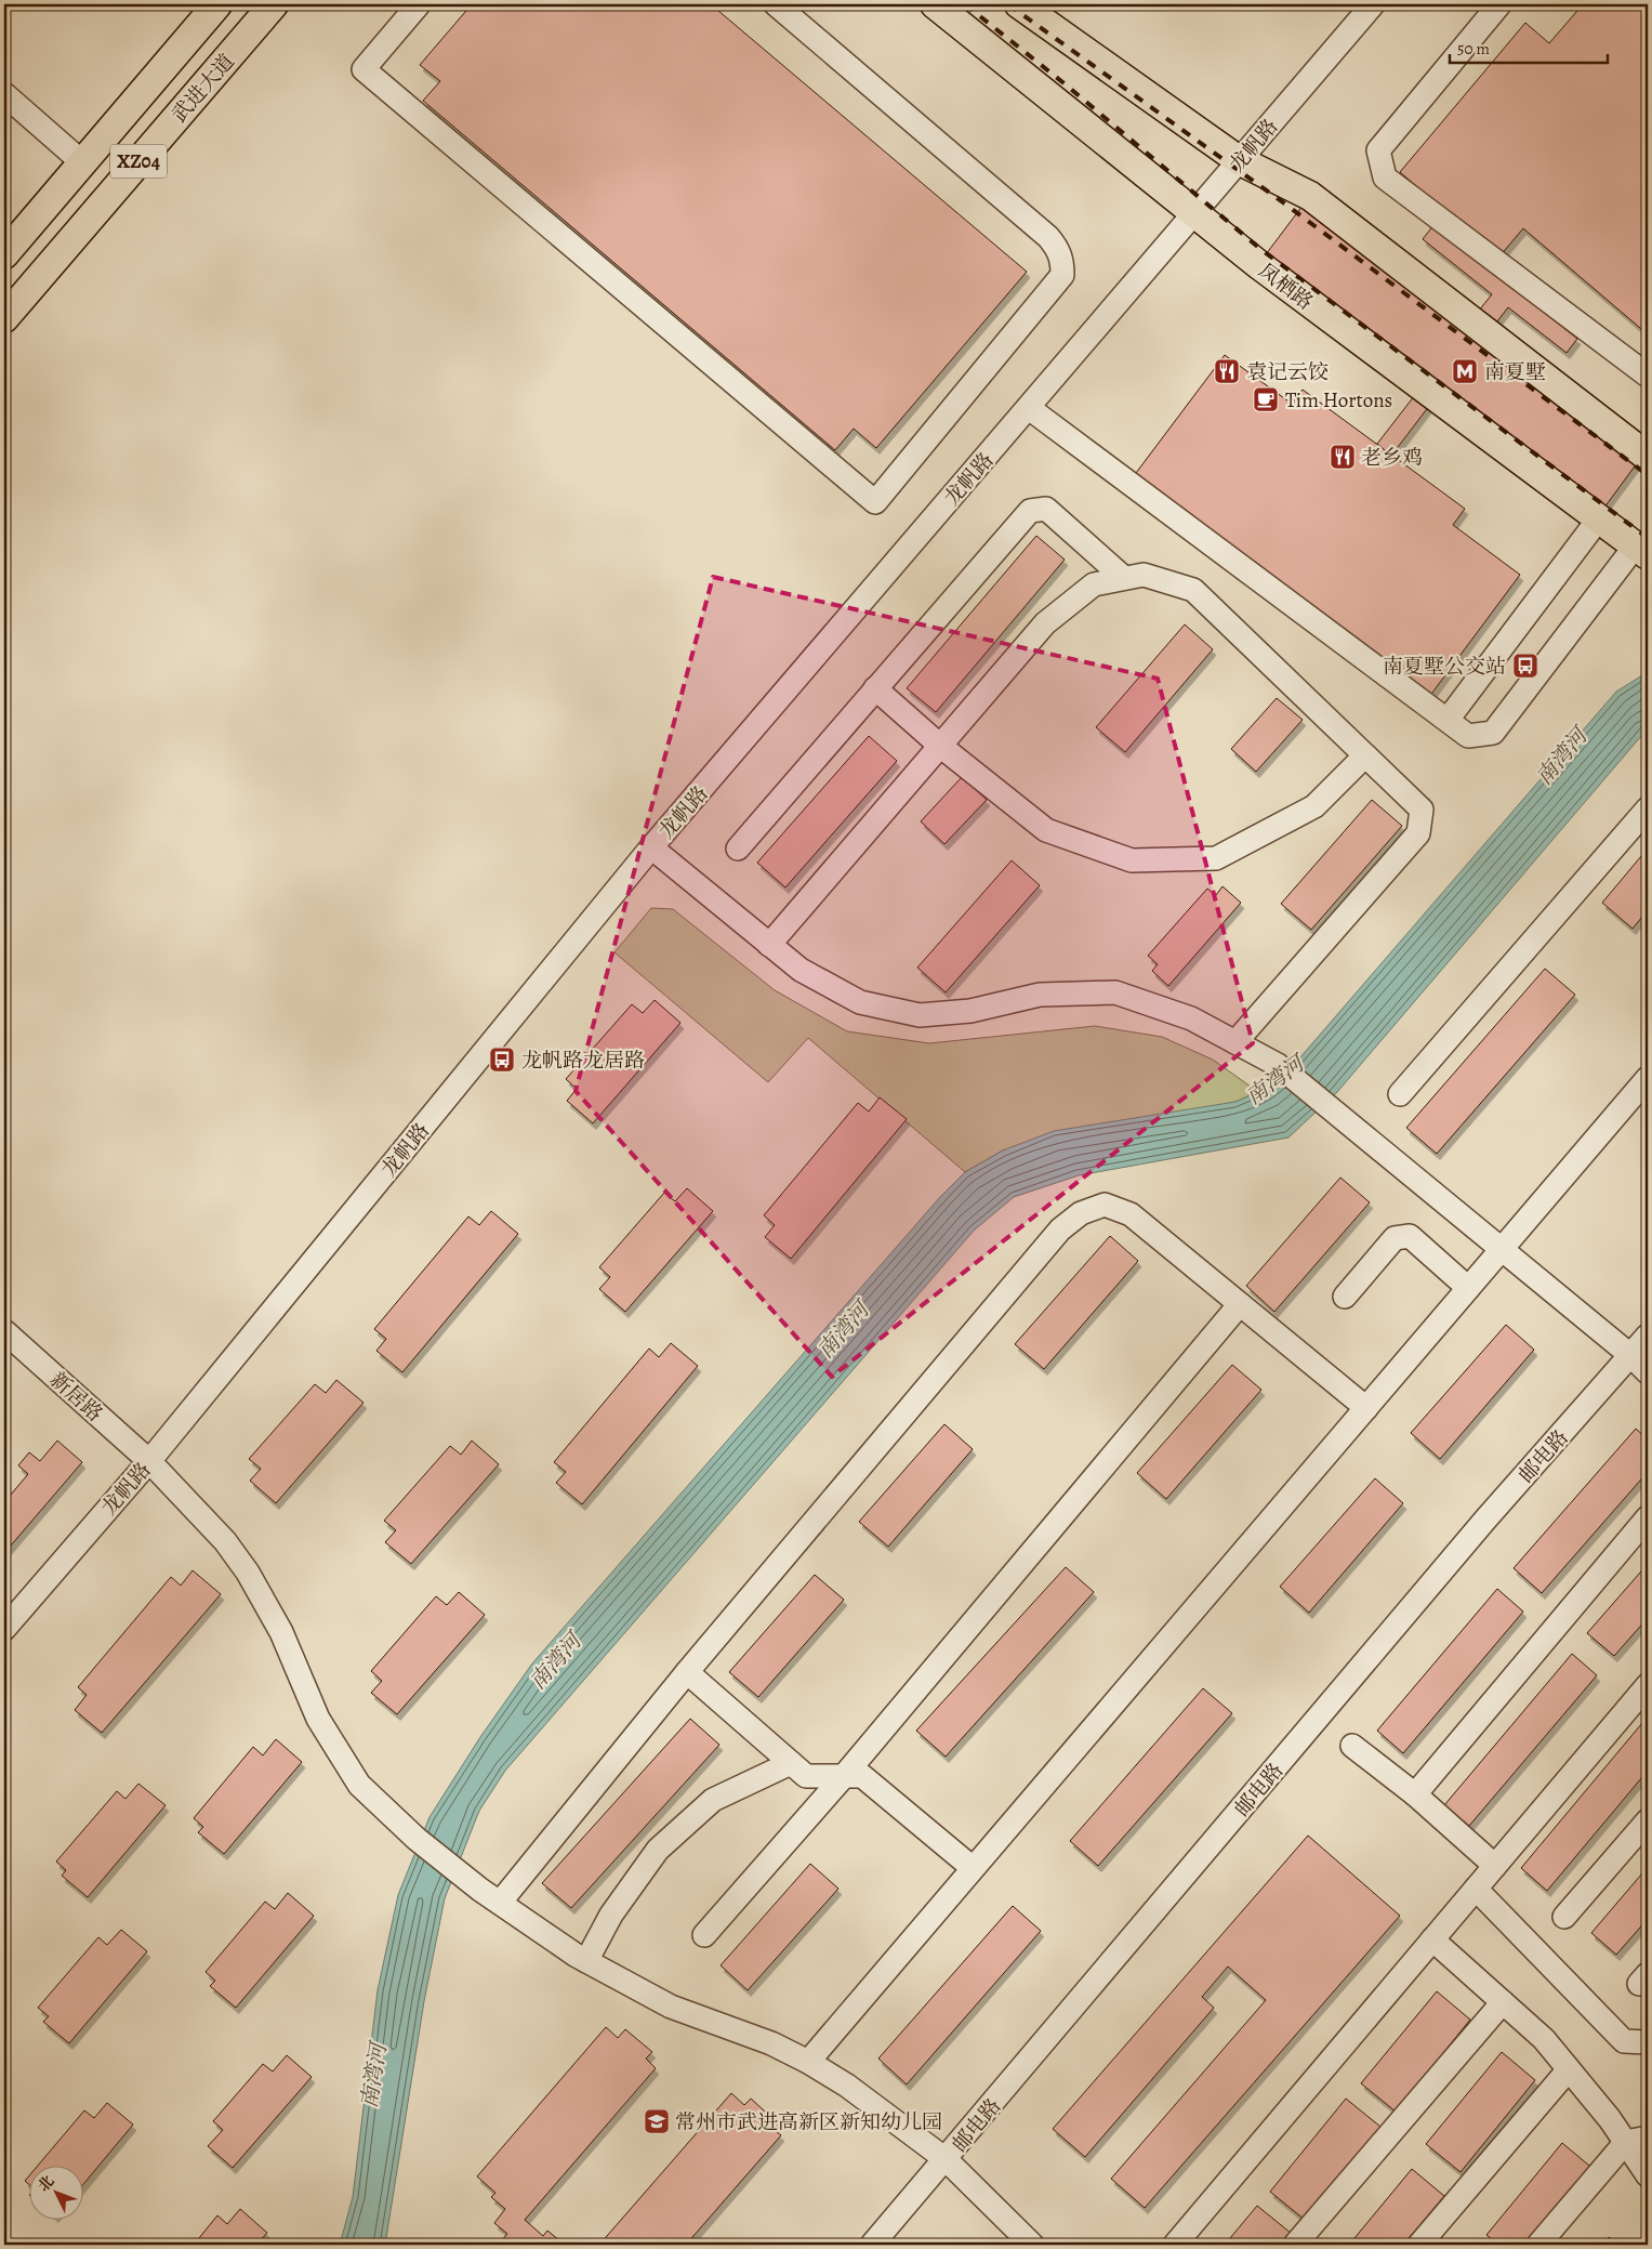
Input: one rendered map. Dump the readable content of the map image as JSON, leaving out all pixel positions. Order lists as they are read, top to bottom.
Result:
{
  "streets": {
    "main road": ["武进大道", "XZ04", "凤栖路"],
    "street": ["龙帆路", "新居路", "邮电路"]
  },
  "crossings": [
    ["龙帆路", "凤栖路"],
    ["龙帆路", "新居路"],
    ["新居路", "邮电路"]
  ],
  "water": ["南湾河"],
  "places": {
    "restaurant": ["袁记云饺", "老乡鸡"],
    "metro station": ["南夏墅"],
    "cafe": ["Tim Hortons"],
    "bus stop": ["南夏墅公交站", "龙帆路龙居路"],
    "school or university": ["常州市武进高新区新知幼儿园"]
  },
  "scale_bar": "50 m",
  "north": "top left"
}
